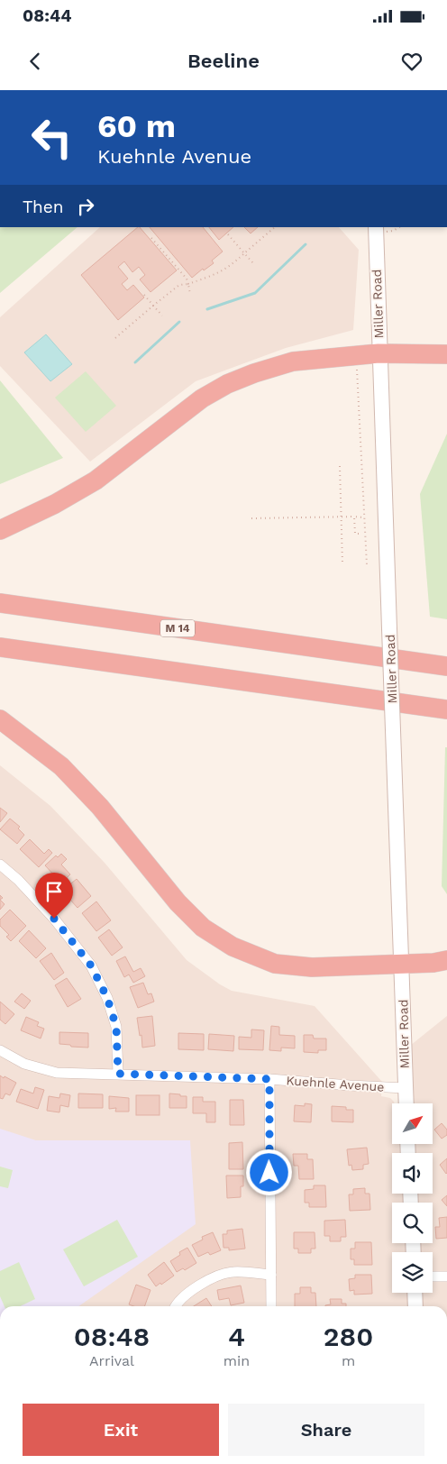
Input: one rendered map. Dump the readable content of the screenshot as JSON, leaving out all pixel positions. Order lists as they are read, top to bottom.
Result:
{
  "streets": {
    "highway": ["M 14"],
    "main road": ["Miller Road"],
    "street": ["Kuehnle Avenue"]
  },
  "crossings": [
    ["Miller Road", "Kuehnle Avenue"]
  ],
  "north": "top right",
  "page": {
    "status": "08:44",
    "header": "Beeline",
    "turn": ["60 m", "Kuehnle Avenue"],
    "then": "Then",
    "eta": [
      "08:48",
      "Arrival",
      "4",
      "min",
      "280",
      "m"
    ],
    "buttons": ["Exit", "Share"]
  }
}
